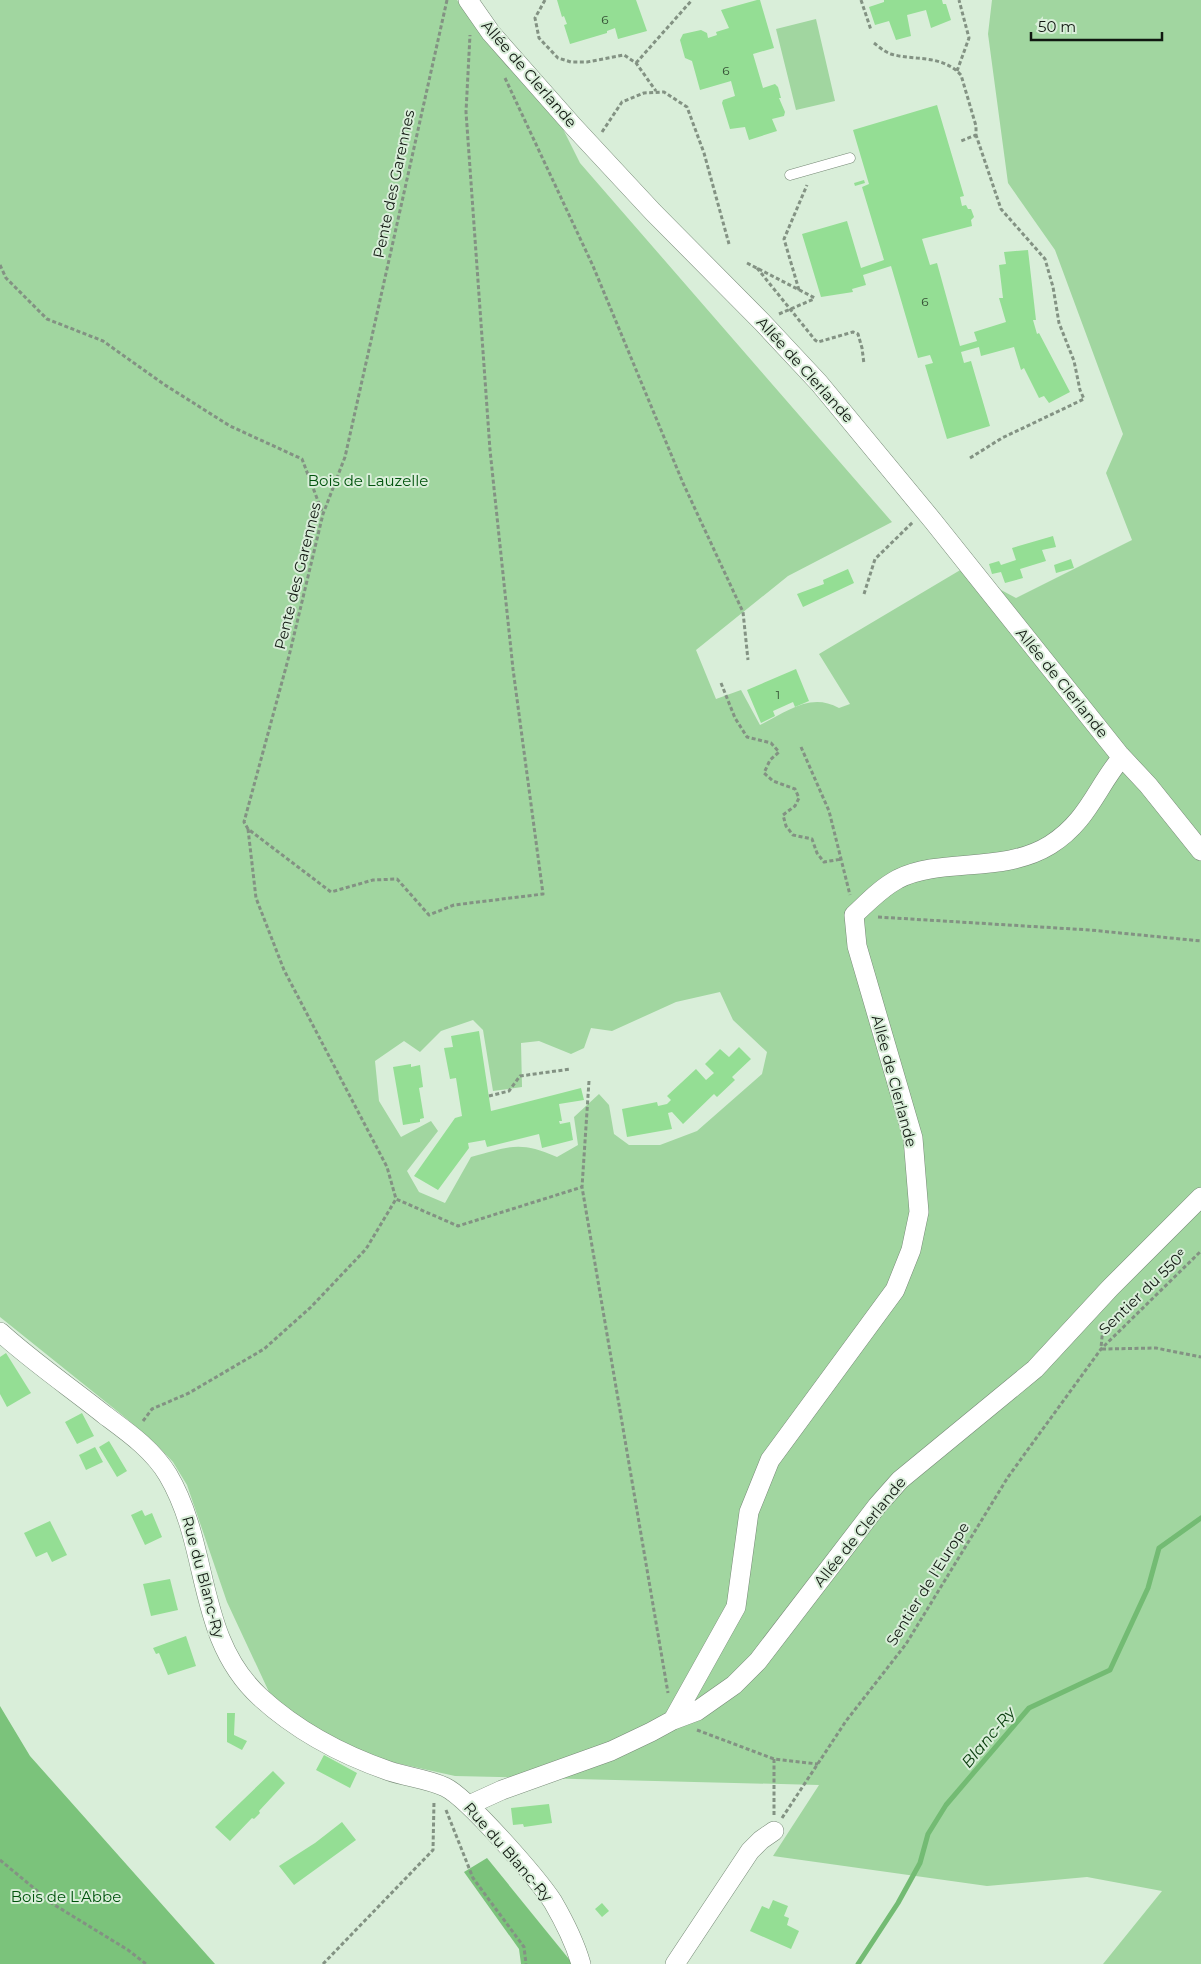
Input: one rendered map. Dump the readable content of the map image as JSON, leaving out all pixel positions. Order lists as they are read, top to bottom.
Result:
{
  "streets": {
    "street": ["Allée de Clerlande", "Rue du Blanc-Ry"],
    "path": ["Pente des Garennes", "Sentier du 550ᵉ", "Sentier de l'Europe"]
  },
  "crossings": [
    ["Allée de Clerlande", "Rue du Blanc-Ry"],
    ["Sentier du 550ᵉ", "Sentier de l'Europe"]
  ],
  "water": ["Blanc-Ry"],
  "parks": ["Bois de Lauzelle", "Bois de L'Abbe"],
  "house_numbers": [
    "6",
    "6",
    "6",
    "1"
  ],
  "scale_bar": "50 m"
}
